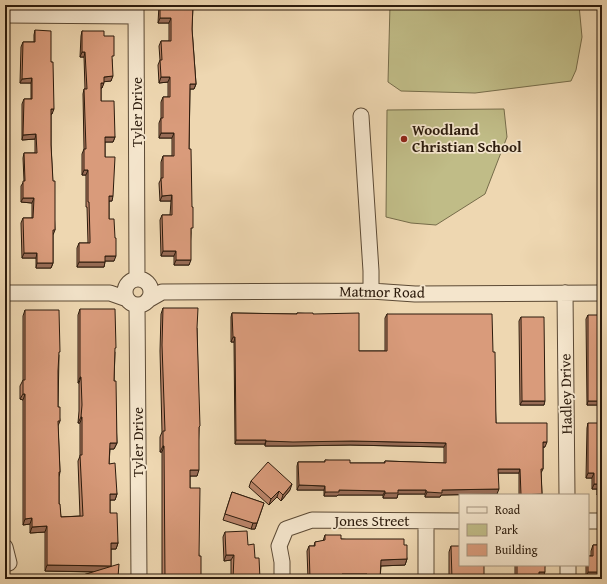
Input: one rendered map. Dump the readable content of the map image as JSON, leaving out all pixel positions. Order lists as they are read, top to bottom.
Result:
{
  "streets": {
    "street": [
      "Tyler Drive",
      "Matmor Road",
      "Hadley Drive",
      "Jones Street"
    ]
  },
  "crossings": [
    ["Tyler Drive", "Matmor Road"],
    ["Matmor Road", "Hadley Drive"]
  ],
  "places": ["Woodland Christian School"],
  "legend": ["Road", "Park", "Building"]
}
